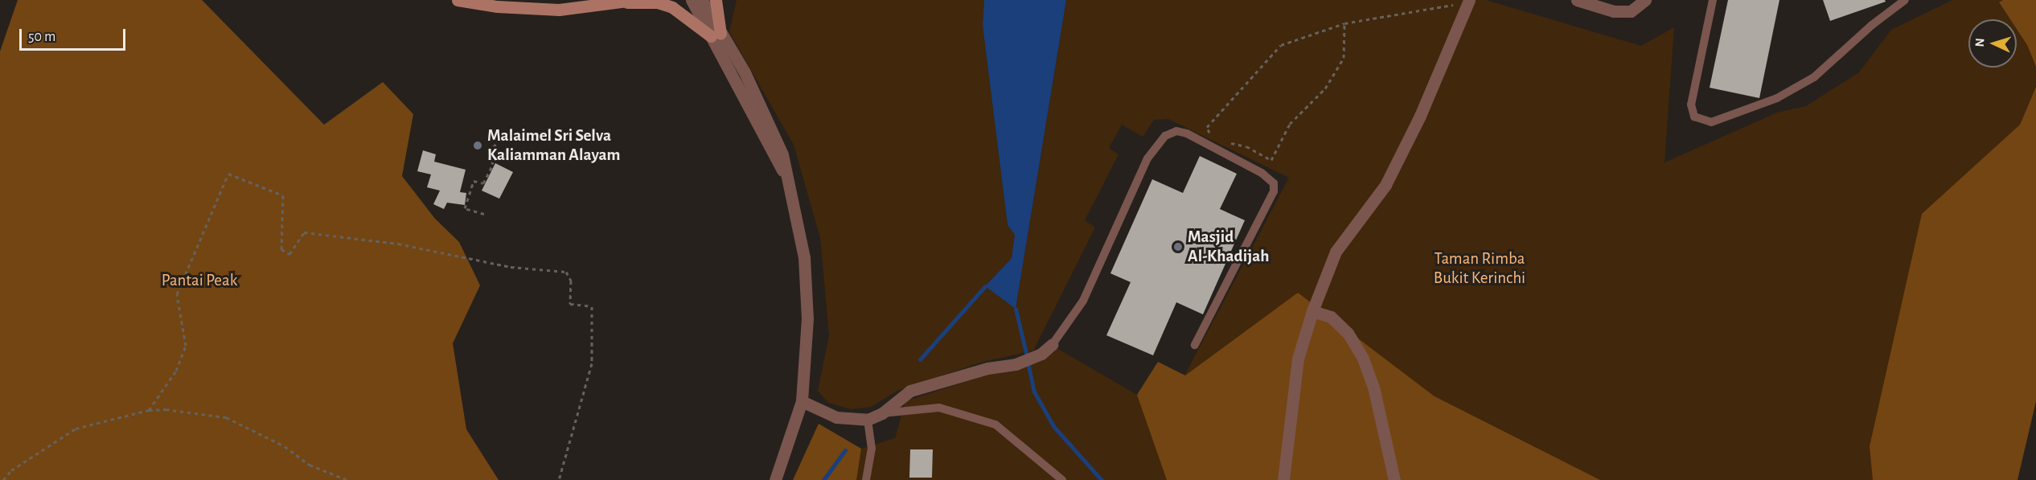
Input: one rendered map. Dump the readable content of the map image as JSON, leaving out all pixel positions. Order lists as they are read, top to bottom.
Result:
{
  "parks": ["Taman Rimba Bukit Kerinchi", "Pantai Peak"],
  "places": ["Malaimel Sri Selva Kaliamman Alayam", "Masjid Al-Khadijah"],
  "scale_bar": "50 m",
  "north": "left"
}
